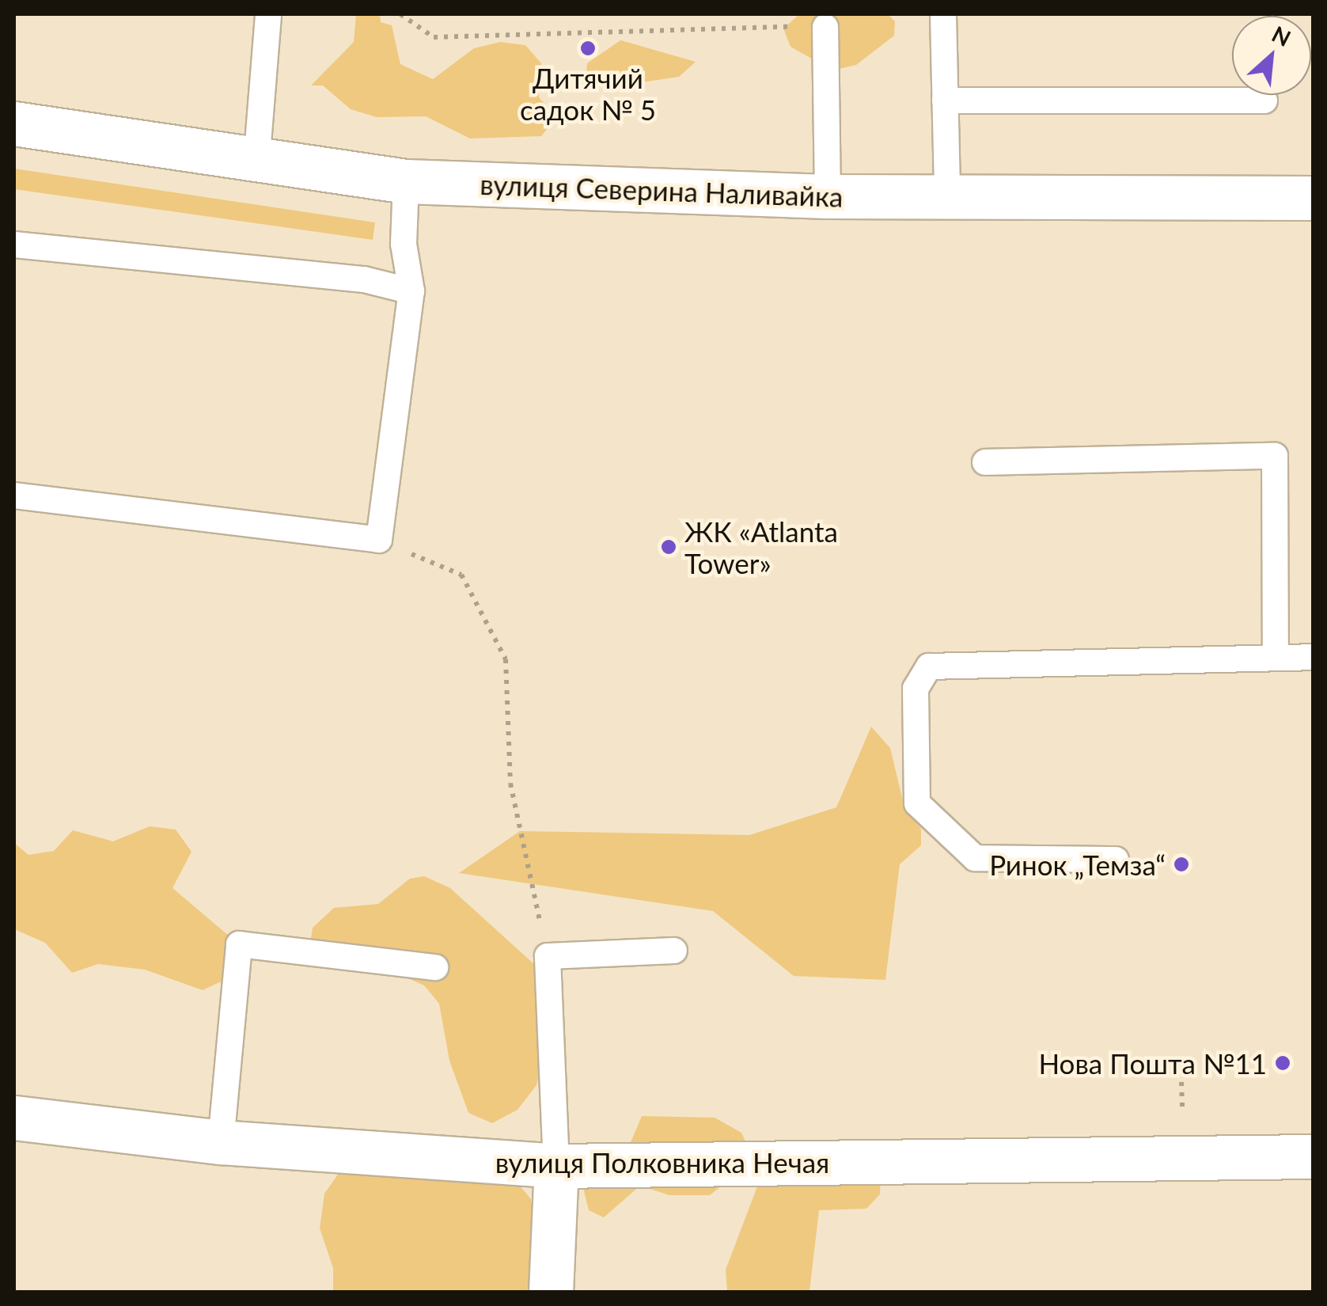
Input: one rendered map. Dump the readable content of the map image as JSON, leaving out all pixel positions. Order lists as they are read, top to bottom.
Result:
{
  "streets": {
    "street": ["вулиця Северина Наливайка", "вулиця Полковника Нечая"]
  },
  "places": [
    "Дитячий садок № 5",
    "ЖК «Atlanta Tower»",
    "Ринок „Темза“",
    "Нова Пошта №11"
  ],
  "north": "top right"
}
